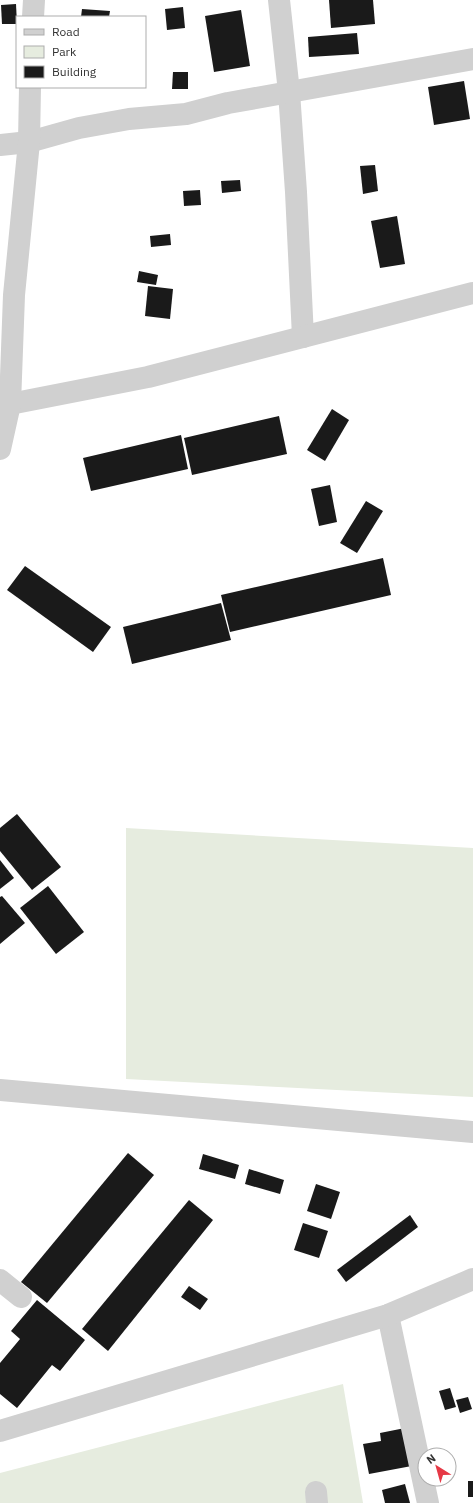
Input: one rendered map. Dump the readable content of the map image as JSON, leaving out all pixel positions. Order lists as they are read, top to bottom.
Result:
{
  "legend": ["Road", "Park", "Building"],
  "north": "top left"
}
